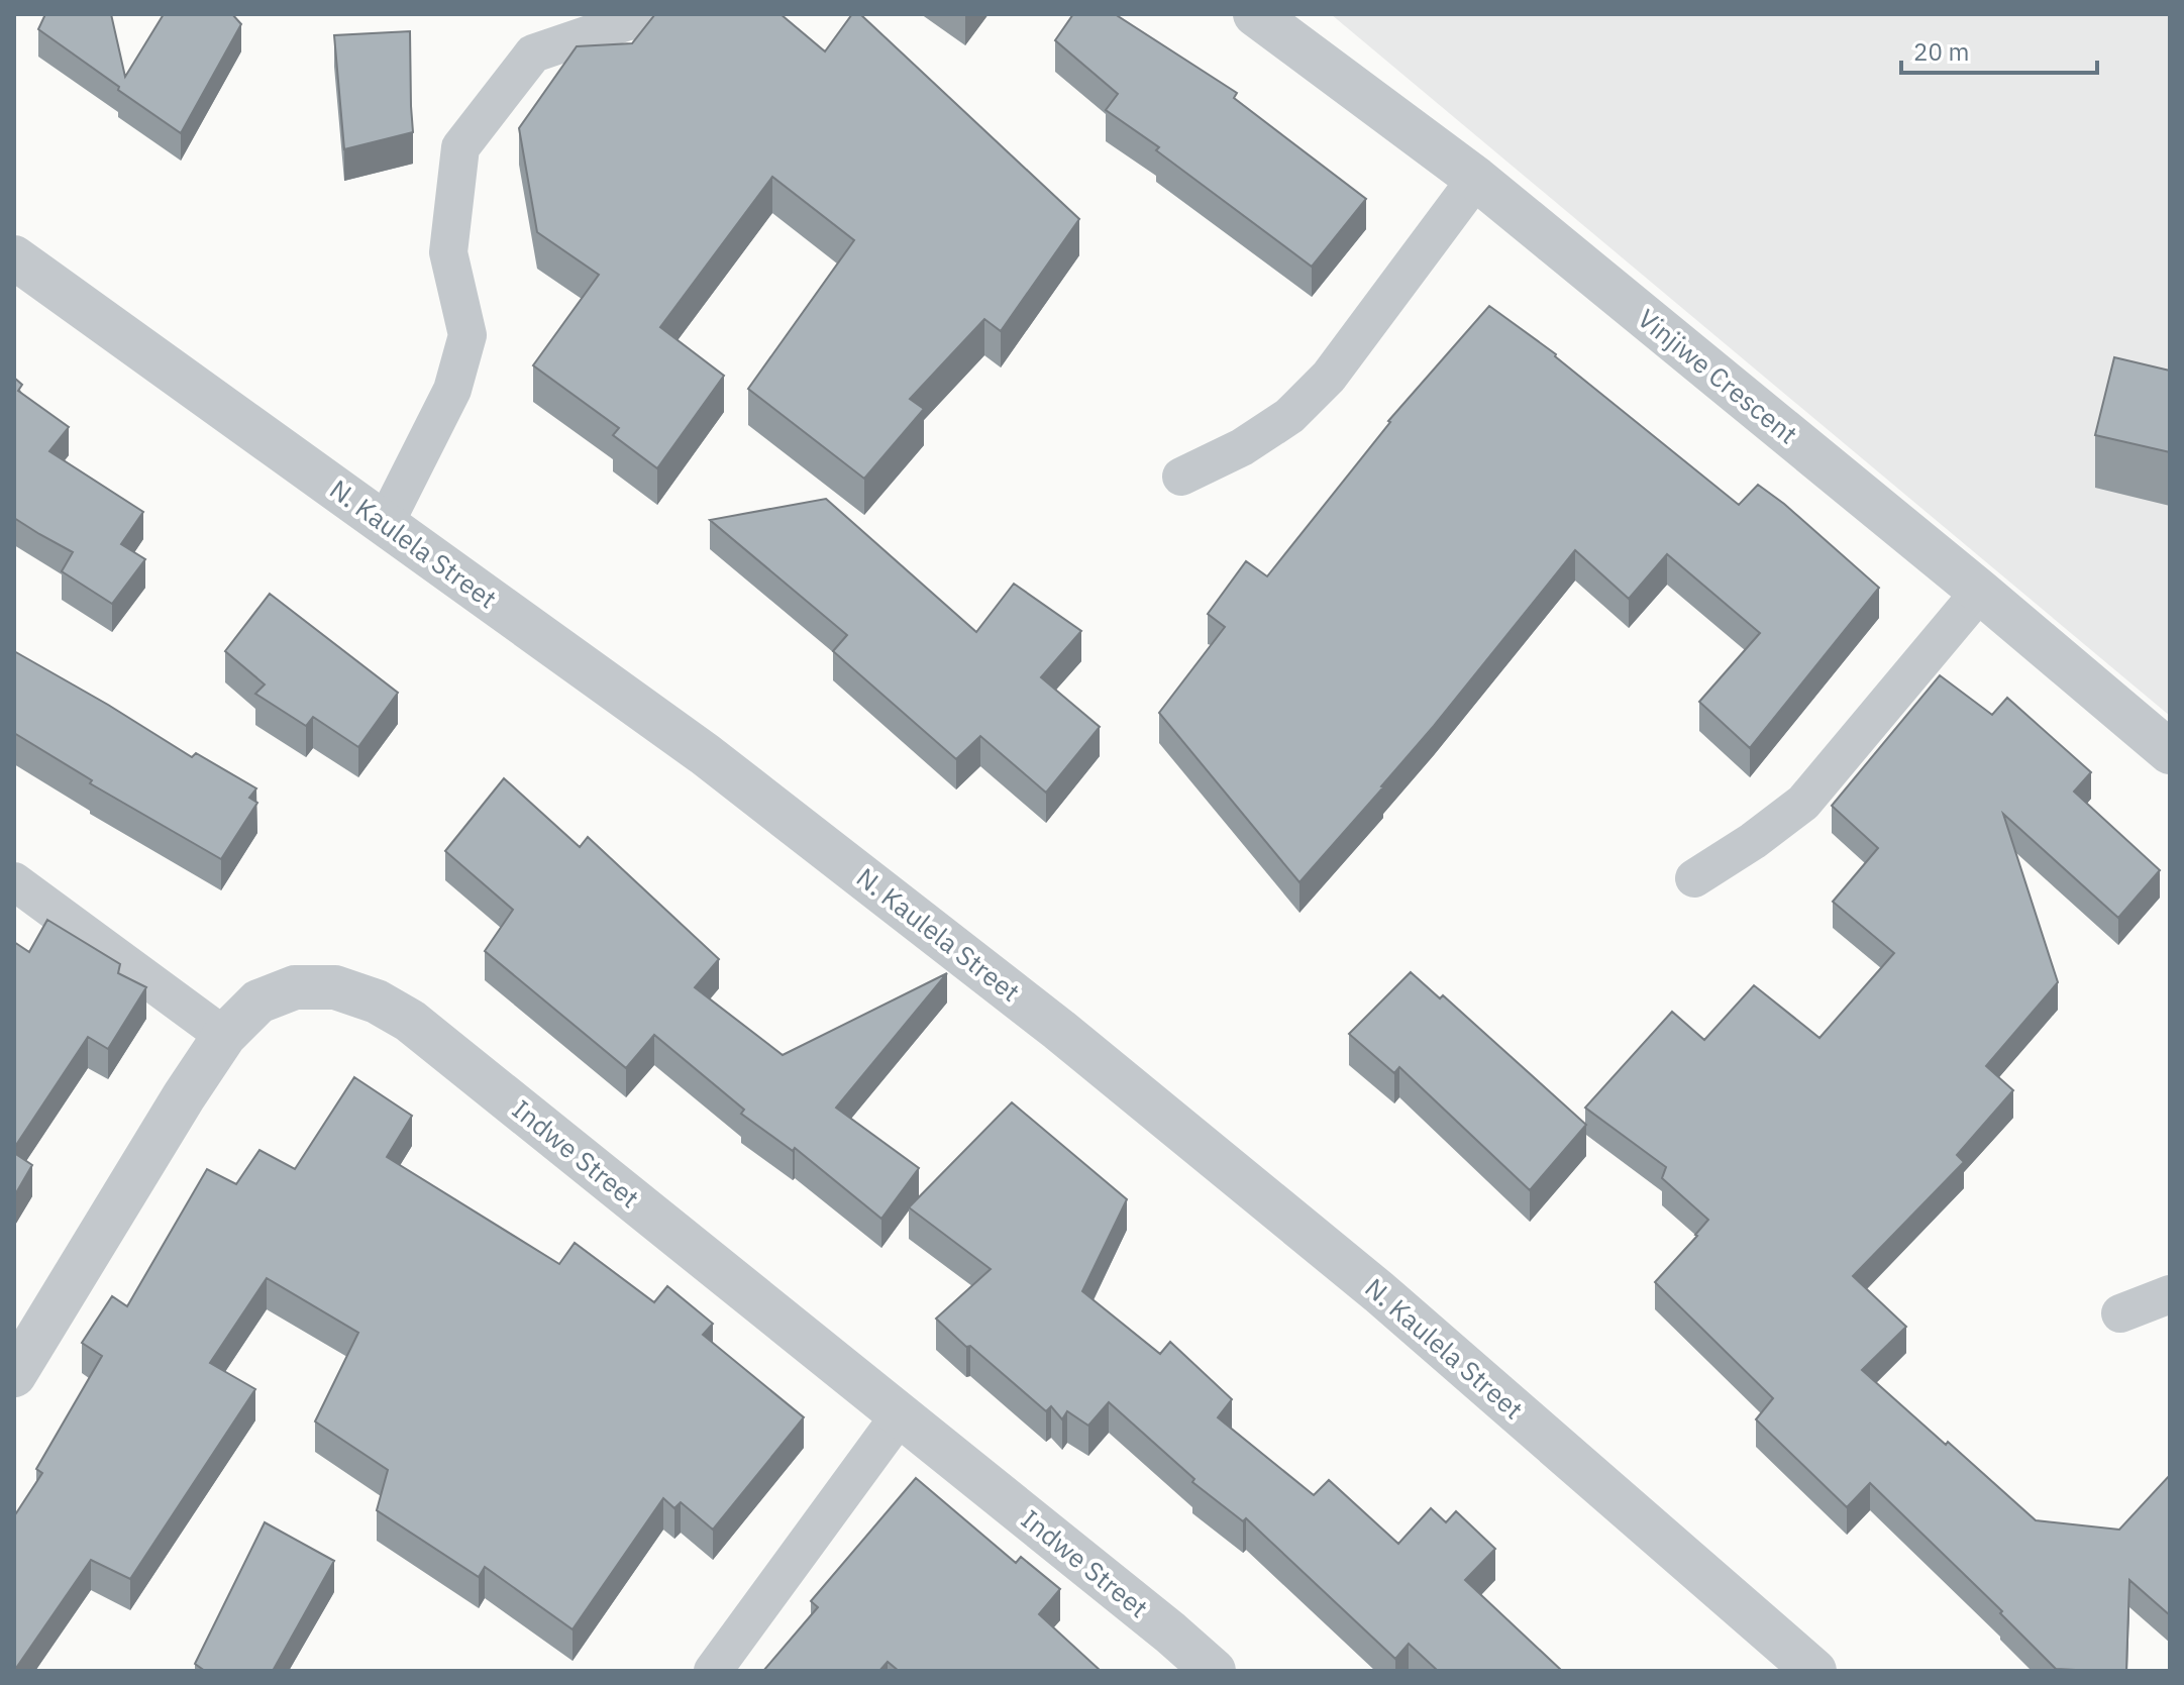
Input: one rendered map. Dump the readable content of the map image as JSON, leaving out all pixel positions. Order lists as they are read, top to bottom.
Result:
{
  "streets": {
    "street": ["Vinjiwe Crescent", "N. Kaulela Street", "Indwe Street"]
  },
  "scale_bar": "20 m"
}
